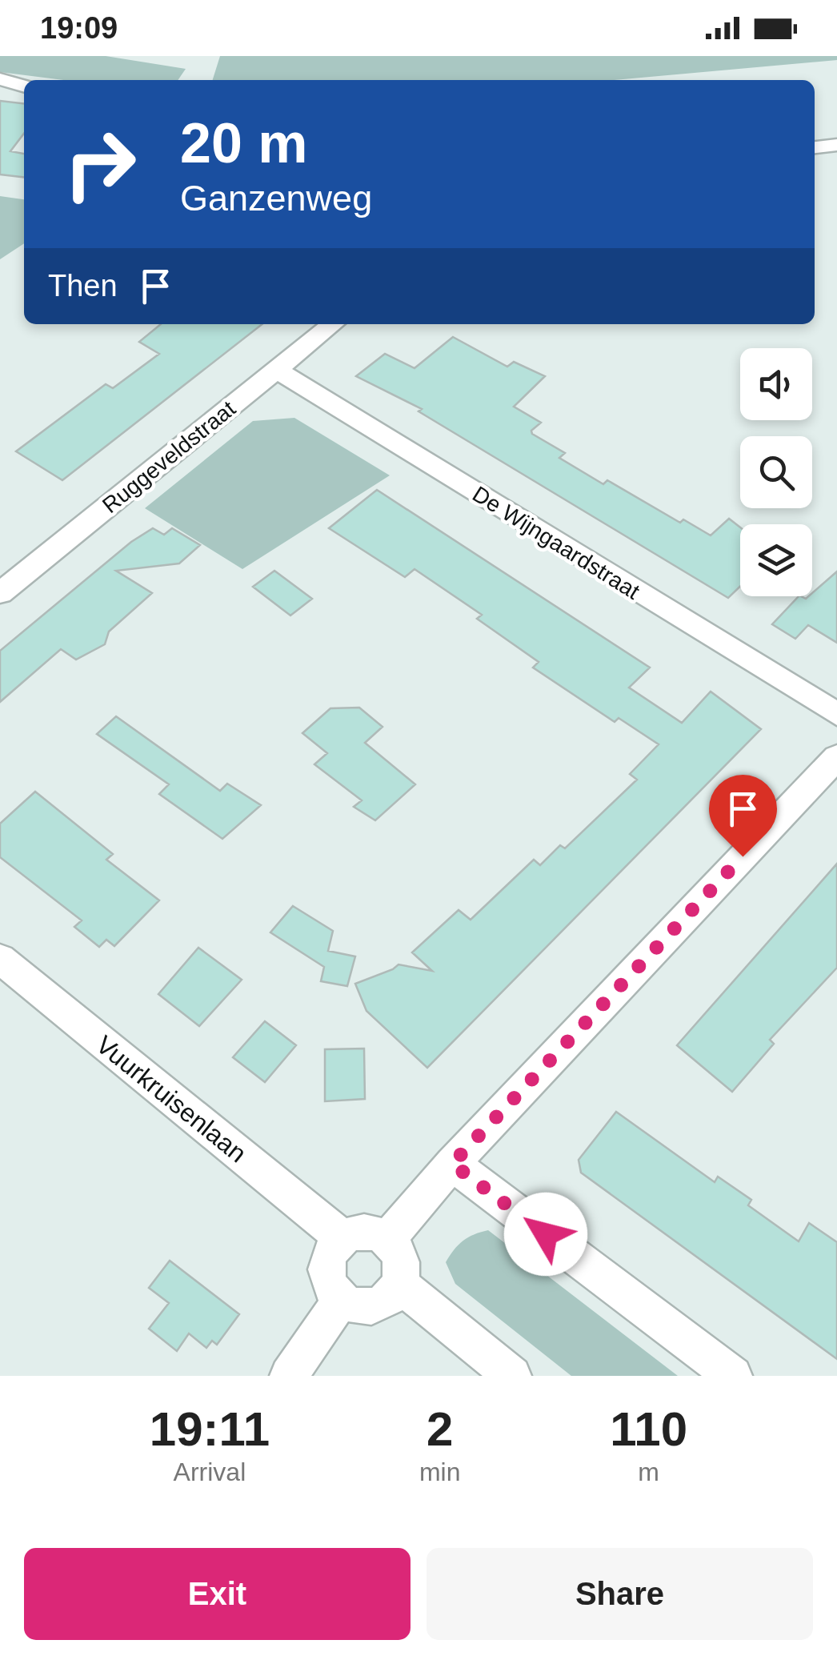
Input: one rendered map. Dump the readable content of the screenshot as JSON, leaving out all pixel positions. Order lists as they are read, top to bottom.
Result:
{
  "streets": {
    "street": ["Ruggeveldstraat", "De Wijngaardstraat", "Vuurkruisenlaan"]
  },
  "crossings": [
    ["Ruggeveldstraat", "De Wijngaardstraat"]
  ],
  "page": {
    "status": "19:09",
    "turn": ["20 m", "Ganzenweg"],
    "then": "Then",
    "eta": [
      "19:11",
      "Arrival",
      "2",
      "min",
      "110",
      "m"
    ],
    "buttons": ["Exit", "Share"]
  }
}
